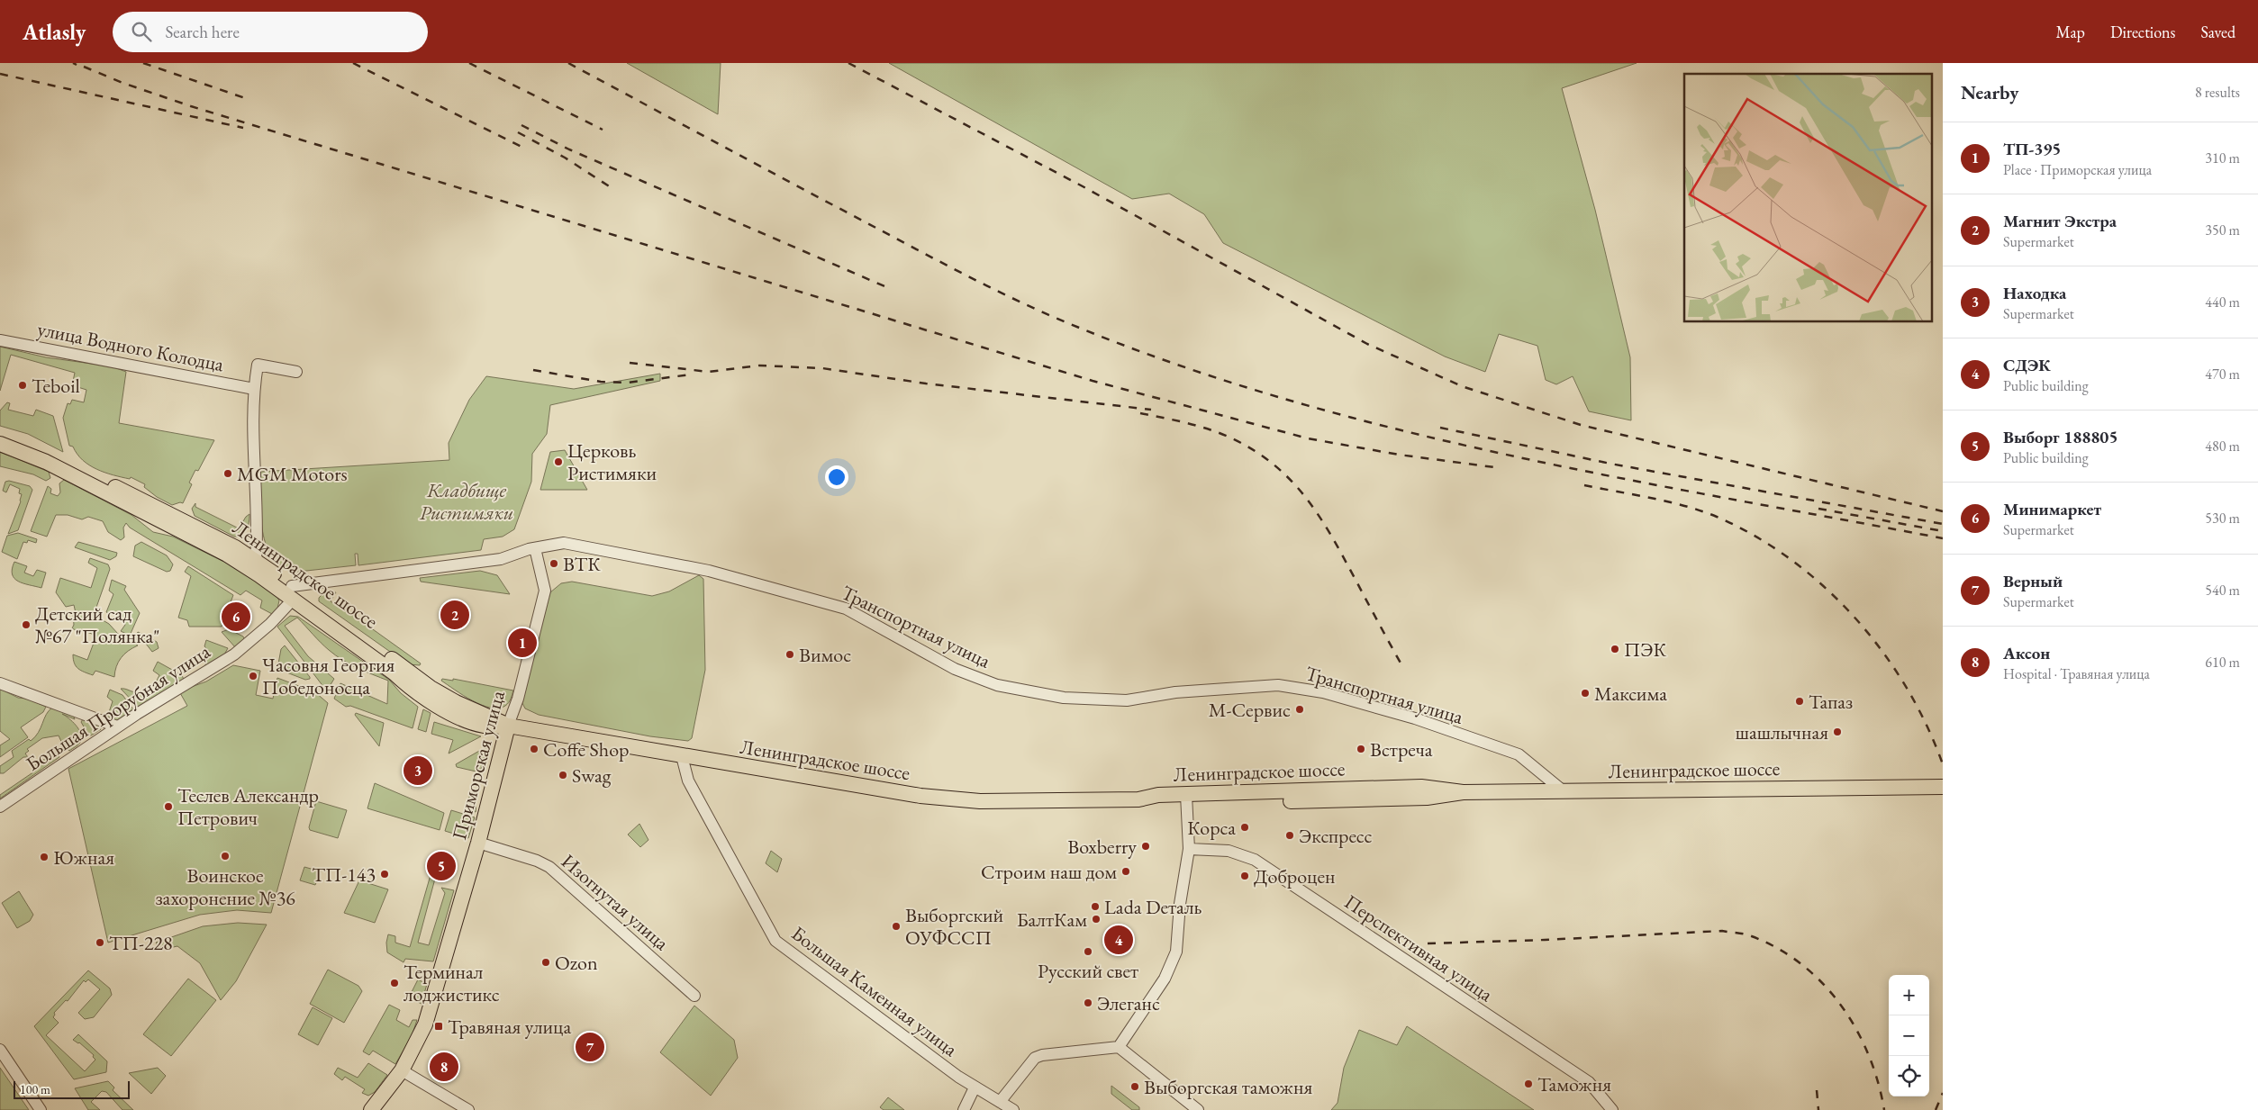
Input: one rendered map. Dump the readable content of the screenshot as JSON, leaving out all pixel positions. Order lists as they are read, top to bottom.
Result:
{
  "streets": {
    "main road": ["Ленинградское шоссе", "Приморская улица"],
    "street": [
      "улица Водного Колодца",
      "Транспортная улица",
      "Большая Прорубная улица",
      "Изогнутая улица",
      "Перспективная улица",
      "Большая Каменная улица"
    ]
  },
  "crossings": [
    ["Ленинградское шоссе", "Транспортная улица"],
    ["Ленинградское шоссе", "Большая Прорубная улица"],
    ["Ленинградское шоссе", "Приморская улица"],
    ["Ленинградское шоссе", "Большая Каменная улица"],
    ["Транспортная улица", "Большая Прорубная улица"],
    ["Транспортная улица", "Приморская улица"],
    ["Приморская улица", "Изогнутая улица"]
  ],
  "parks": ["Кладбище Ристимяки"],
  "places": {
    "other": [
      "Teboil",
      "Церковь Ристимяки",
      "MGM Motors",
      "ВТК",
      "Детский сад №67 \"Полянка\"",
      "ПЭК",
      "Вимос",
      "Часовня Георгия Победоносца",
      "Максима",
      "Тапаз",
      "М-Сервис",
      "шашлычная",
      "Coffe Shop",
      "Встреча",
      "Swag",
      "Теслев Александр Петрович",
      "Корса",
      "Экспресс",
      "Boxberry",
      "Воинское захоронение №36",
      "Южная",
      "Строим наш дом",
      "ТП-143",
      "Доброцен",
      "Lada Dеталь",
      "БалтКам",
      "Выборгский ОУФССП",
      "ТП-228",
      "Русский свет",
      "Ozon",
      "Терминал лоджистикс",
      "Элеганс",
      "Таможня",
      "Выборгская таможня"
    ],
    "transit": ["Травяная улица"]
  },
  "scale_bar": "100 m",
  "page": {
    "header": "Atlasly",
    "search": "Search here",
    "nav": ["Map", "Directions", "Saved"],
    "heading": ["Nearby", "8 results"],
    "list": [
      {
        "mark": "1",
        "name": "ТП-395",
        "note": "Place · Приморская улица",
        "value": "310 m"
      },
      {
        "mark": "2",
        "name": "Магнит Экстра",
        "note": "Supermarket",
        "value": "350 m"
      },
      {
        "mark": "3",
        "name": "Находка",
        "note": "Supermarket",
        "value": "440 m"
      },
      {
        "mark": "4",
        "name": "СДЭК",
        "note": "Public building",
        "value": "470 m"
      },
      {
        "mark": "5",
        "name": "Выборг 188805",
        "note": "Public building",
        "value": "480 m"
      },
      {
        "mark": "6",
        "name": "Минимаркет",
        "note": "Supermarket",
        "value": "530 m"
      },
      {
        "mark": "7",
        "name": "Верный",
        "note": "Supermarket",
        "value": "540 m"
      },
      {
        "mark": "8",
        "name": "Аксон",
        "note": "Hospital · Травяная улица",
        "value": "610 m"
      }
    ],
    "pins": [
      "2",
      "6",
      "1",
      "3",
      "5",
      "4",
      "7",
      "8"
    ],
    "map_buttons": ["+", "−"],
    "scale": "100 m"
  }
}
